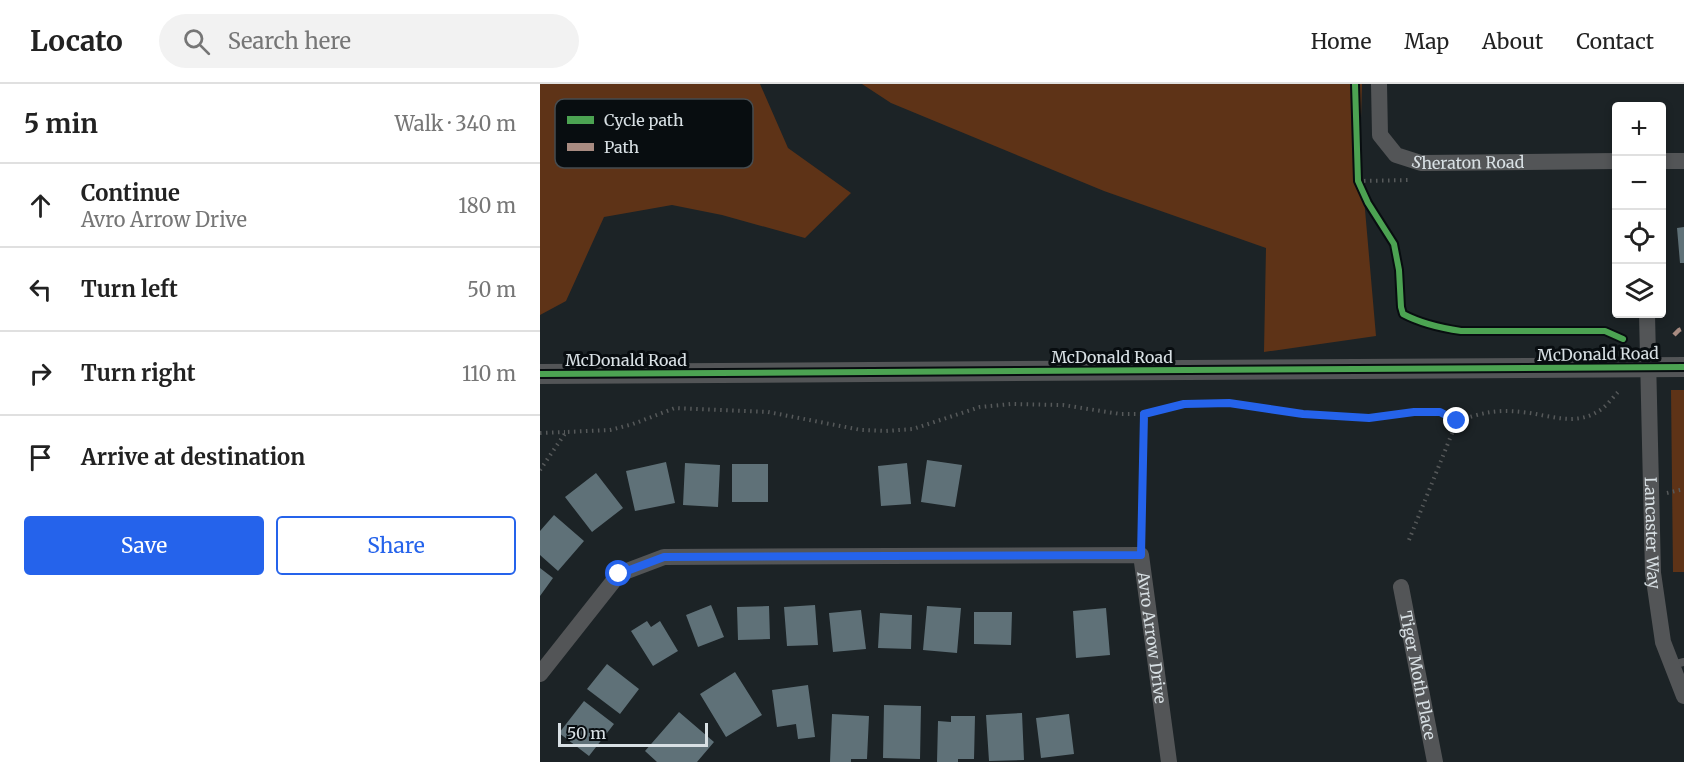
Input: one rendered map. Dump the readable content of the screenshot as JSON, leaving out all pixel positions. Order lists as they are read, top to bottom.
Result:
{
  "streets": {
    "street": [
      "Sheraton Road",
      "McDonald Road",
      "Lancaster Way",
      "Avro Arrow Drive",
      "Tiger Moth Place"
    ]
  },
  "crossings": [
    ["McDonald Road", "Lancaster Way"]
  ],
  "legend": ["Cycle path", "Path"],
  "scale_bar": "50 m",
  "page": {
    "header": "Locato",
    "search": "Search here",
    "nav": [
      "Home",
      "Map",
      "About",
      "Contact"
    ],
    "heading": ["5 min", "Walk · 340 m"],
    "map_buttons": ["+", "−"],
    "list": [
      ["Continue", "Avro Arrow Drive", "180 m"],
      ["Turn left", "50 m"],
      ["Turn right", "110 m"],
      "Arrive at destination"
    ],
    "buttons": ["Save", "Share"],
    "scale": "50 m"
  }
}
